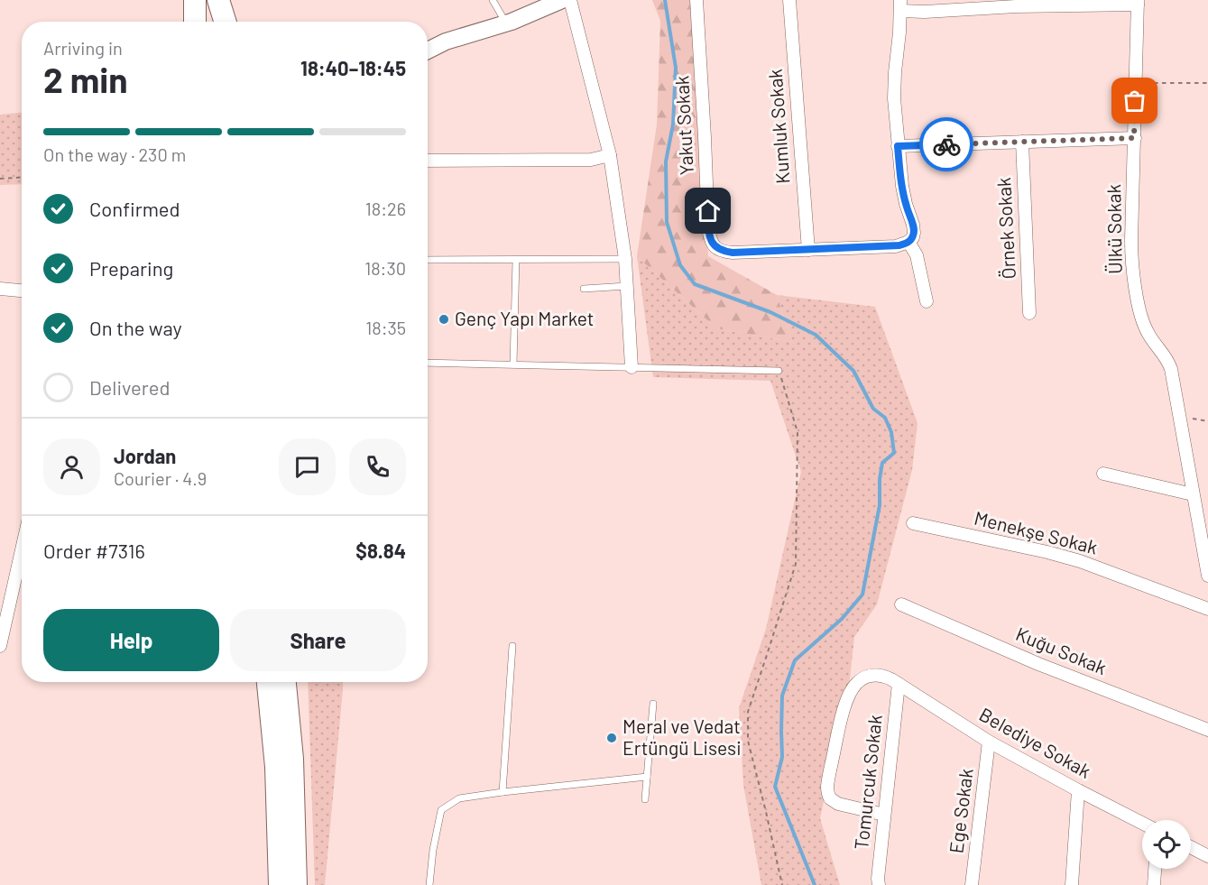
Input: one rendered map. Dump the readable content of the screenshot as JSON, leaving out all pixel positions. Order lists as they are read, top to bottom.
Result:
{
  "streets": {
    "street": [
      "Yakut Sokak",
      "Kumluk Sokak",
      "Örnek Sokak",
      "Ülkü Sokak",
      "Menekşe Sokak",
      "Kuğu Sokak",
      "Belediye Sokak",
      "Tomurcuk Sokak",
      "Ege Sokak"
    ]
  },
  "crossings": [
    ["Yakut Sokak", "Kumluk Sokak"],
    ["Belediye Sokak", "Tomurcuk Sokak"],
    ["Belediye Sokak", "Ege Sokak"]
  ],
  "places": ["Genç Yapı Market", "Meral ve Vedat Ertüngü Lisesi"],
  "page": {
    "heading": ["2 min", "Arriving in", "18:40–18:45"],
    "panel": [
      "Jordan",
      "Courier · 4.9",
      "Order #7316",
      "$8.84"
    ],
    "bar": "On the way · 230 m",
    "list": [
      ["Confirmed", "18:26"],
      ["Preparing", "18:30"],
      ["On the way", "18:35"],
      "Delivered"
    ],
    "buttons": ["Help", "Share"]
  }
}
